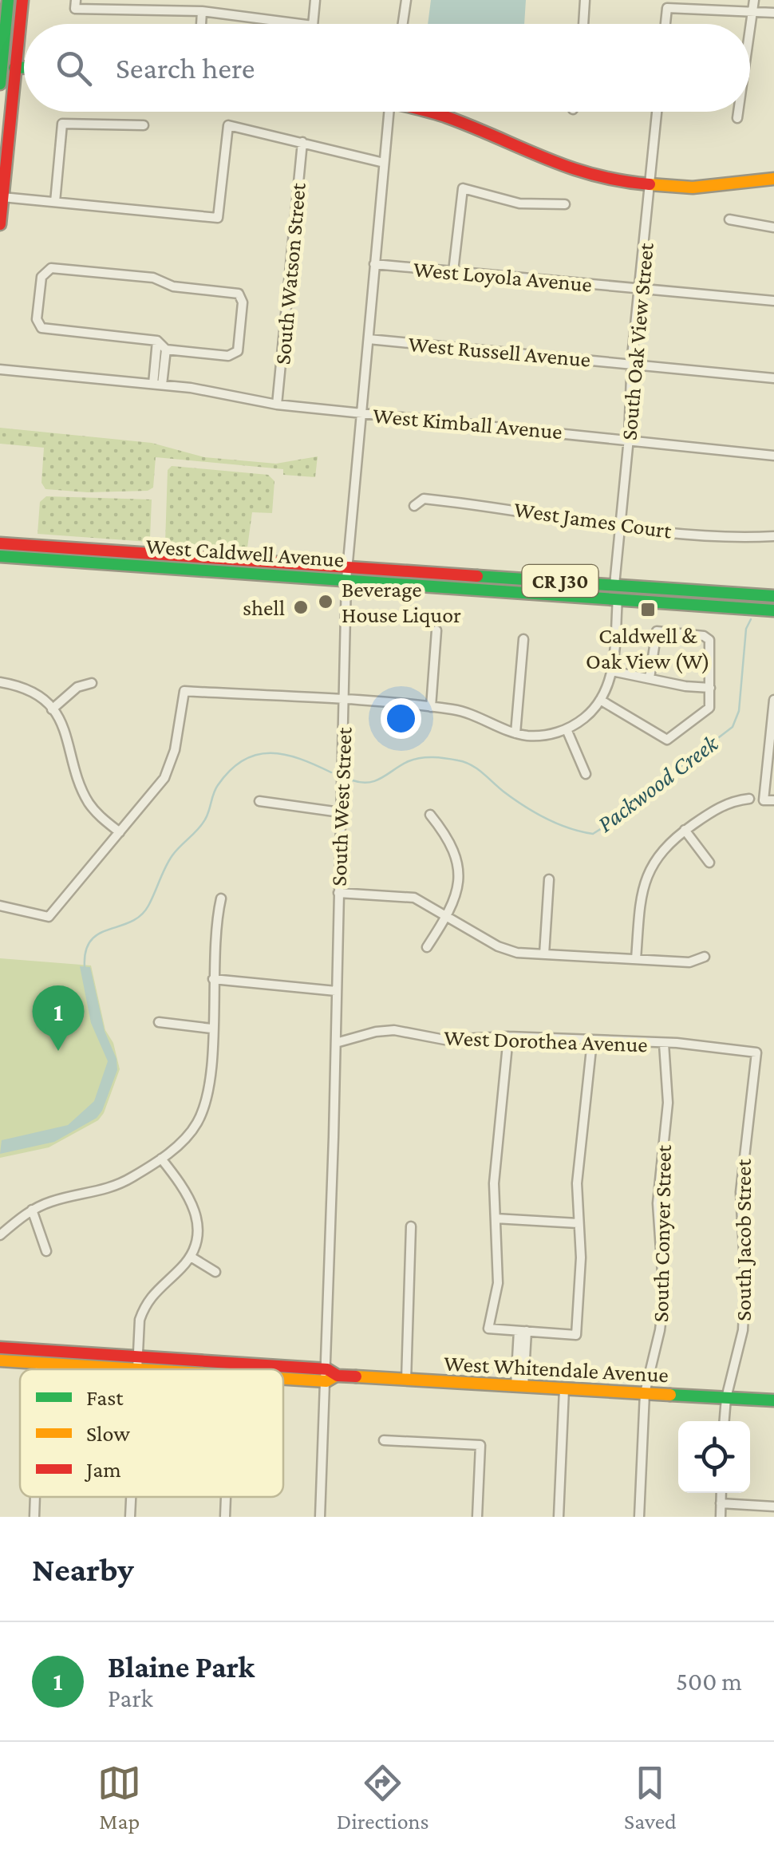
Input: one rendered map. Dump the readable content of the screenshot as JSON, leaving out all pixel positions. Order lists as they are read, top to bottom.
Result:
{
  "streets": {
    "street": [
      "South Watson Street",
      "West Loyola Avenue",
      "South Oak View Street",
      "West Russell Avenue",
      "West Kimball Avenue",
      "West James Court",
      "West Caldwell Avenue",
      "CR J30",
      "South West Street",
      "West Dorothea Avenue",
      "South Conyer Street",
      "South Jacob Street",
      "West Whitendale Avenue"
    ]
  },
  "crossings": [
    ["South Watson Street", "West Kimball Avenue"],
    ["West Loyola Avenue", "South Oak View Street"],
    ["West Loyola Avenue", "South West Street"],
    ["South Oak View Street", "West Russell Avenue"],
    ["South Oak View Street", "West Kimball Avenue"],
    ["South Oak View Street", "West James Court"],
    ["South Oak View Street", "West Caldwell Avenue"],
    ["West Russell Avenue", "South West Street"],
    ["West Kimball Avenue", "South West Street"],
    ["West Caldwell Avenue", "South West Street"],
    ["South West Street", "West Dorothea Avenue"],
    ["South West Street", "West Whitendale Avenue"],
    ["West Dorothea Avenue", "South Conyer Street"],
    ["West Dorothea Avenue", "South Jacob Street"],
    ["South Conyer Street", "West Whitendale Avenue"],
    ["South Jacob Street", "West Whitendale Avenue"]
  ],
  "water": ["Packwood Creek"],
  "places": {
    "other": ["Beverage House Liquor", "shell"],
    "transit": ["Caldwell & Oak View (W)"]
  },
  "legend": ["Fast", "Slow", "Jam"],
  "page": {
    "search": "Search here",
    "pins": "1",
    "heading": "Nearby",
    "list": [
      {
        "mark": "1",
        "name": "Blaine Park",
        "note": "Park",
        "value": "500 m"
      }
    ],
    "nav": ["Map", "Directions", "Saved"]
  }
}
